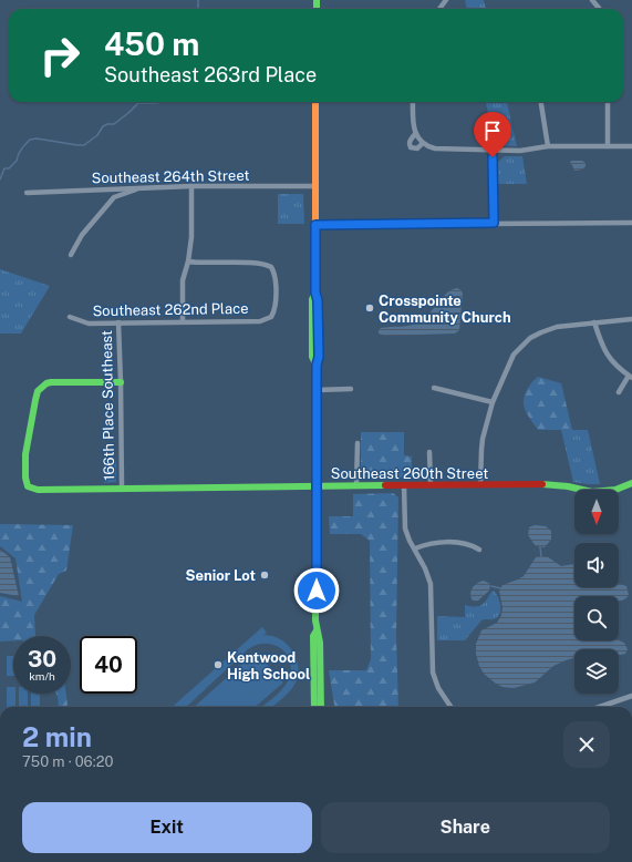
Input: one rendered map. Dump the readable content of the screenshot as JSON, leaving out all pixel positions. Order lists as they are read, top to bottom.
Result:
{
  "streets": {
    "street": [
      "Southeast 264th Street",
      "Southeast 262nd Place",
      "166th Place Southeast",
      "Southeast 260th Street"
    ]
  },
  "crossings": [
    ["Southeast 262nd Place", "166th Place Southeast"],
    ["166th Place Southeast", "Southeast 260th Street"]
  ],
  "places": ["Crosspointe Community Church", "Senior Lot", "Kentwood High School"],
  "north": "bottom",
  "page": {
    "turn": ["450 m", "Southeast 263rd Place"],
    "speed": "30 km/h",
    "limit": "40",
    "heading": ["2 min", "750 m · 06:20"],
    "buttons": ["Exit", "Share"]
  }
}
